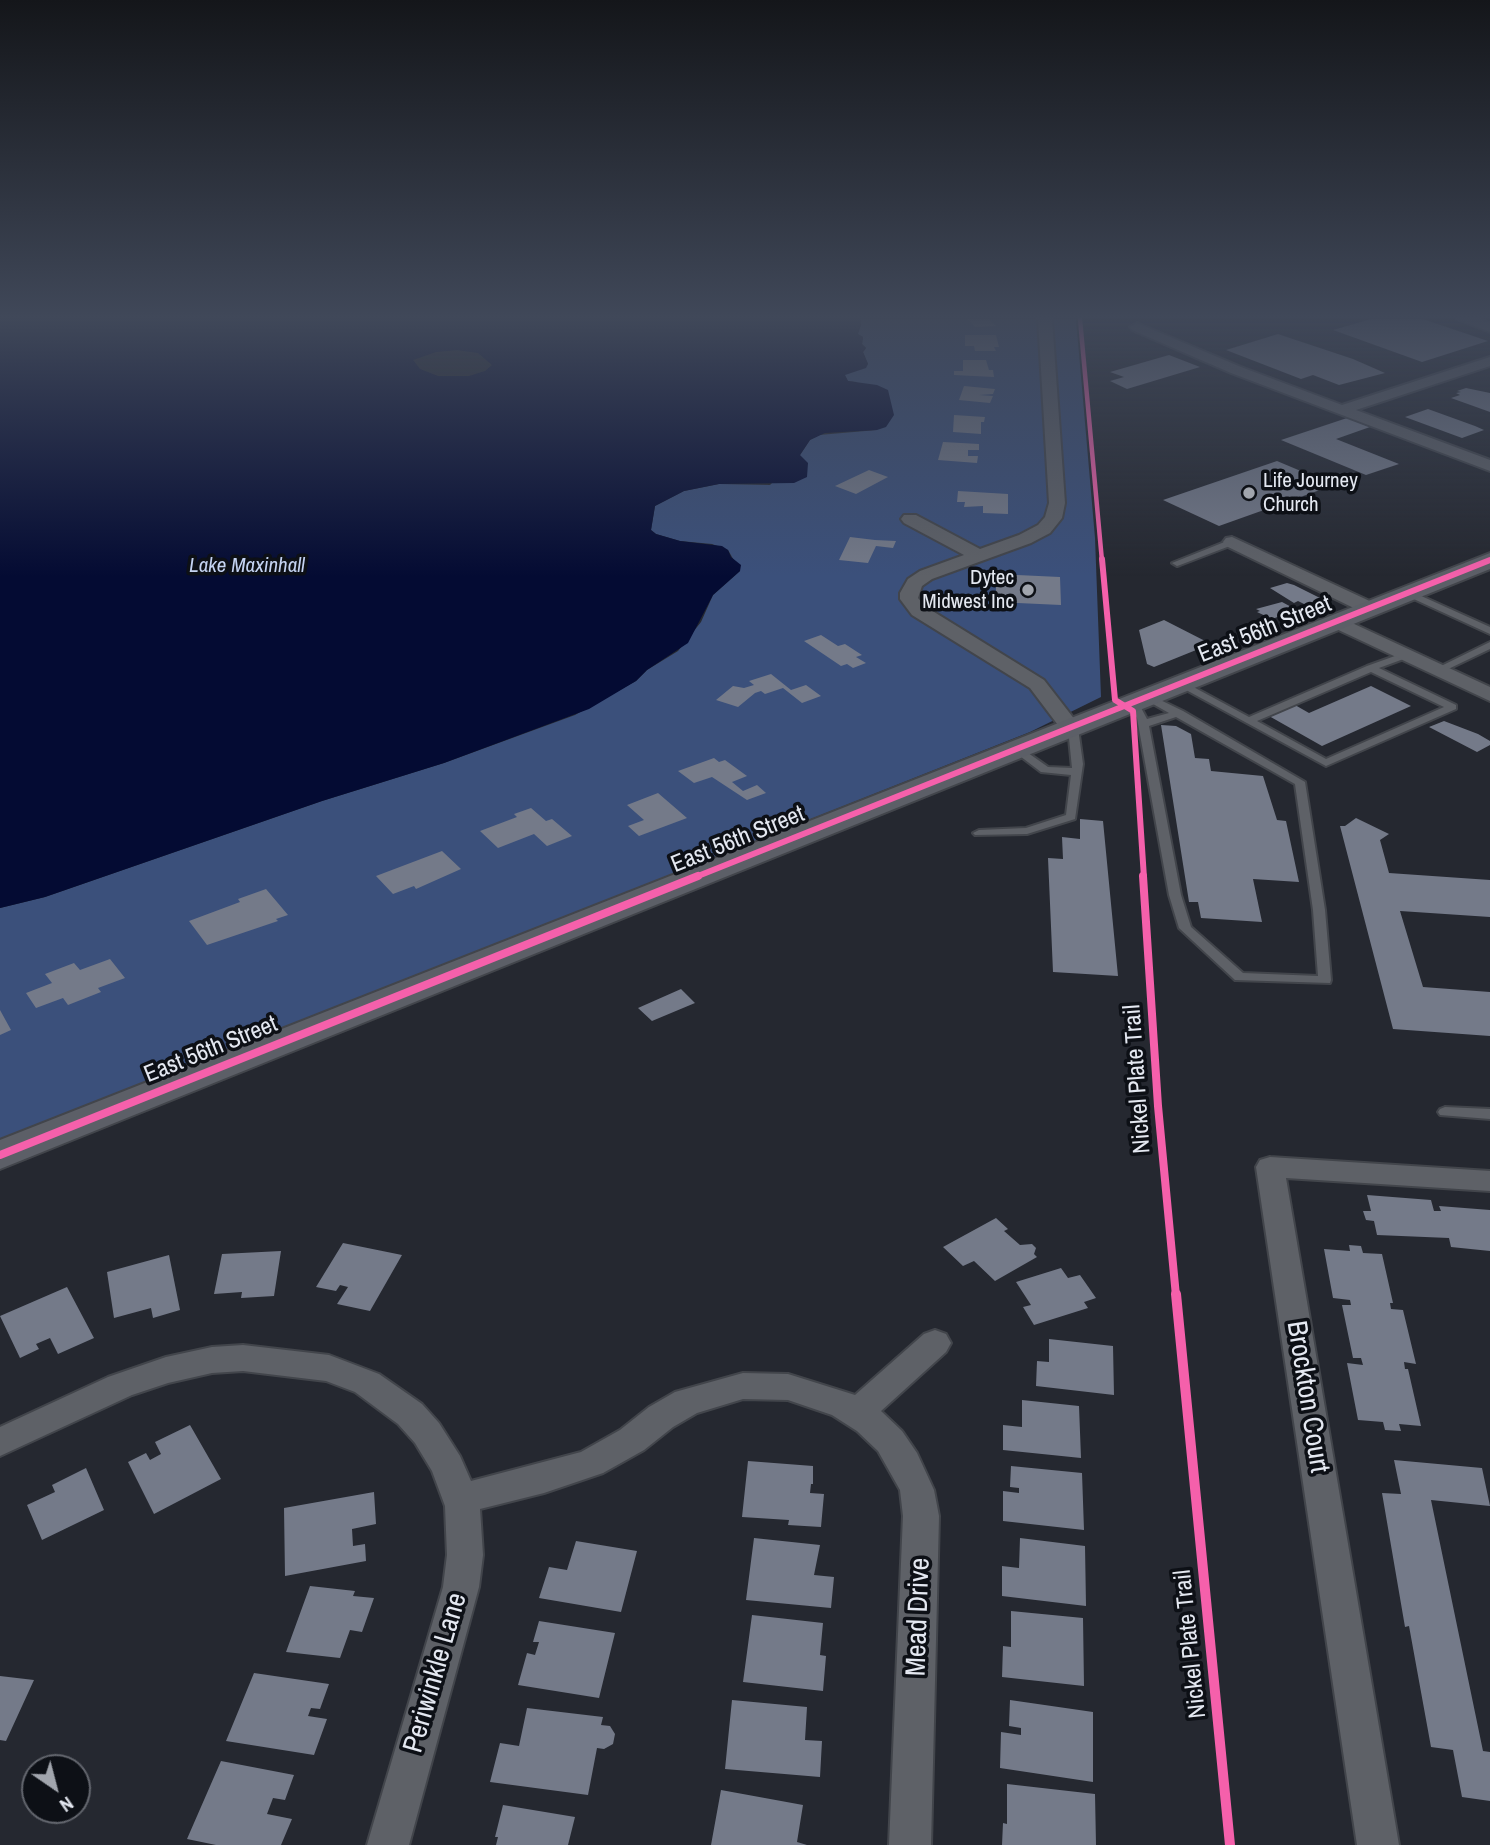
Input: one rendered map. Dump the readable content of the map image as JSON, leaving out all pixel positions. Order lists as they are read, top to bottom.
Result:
{
  "streets": {
    "street": [
      "East 56th Street",
      "Brockton Court",
      "Mead Drive",
      "Periwinkle Lane"
    ],
    "cycle path": ["Nickel Plate Trail"]
  },
  "crossings": [
    ["Mead Drive", "Periwinkle Lane"]
  ],
  "water": ["Lake Maxinhall"],
  "places": ["Life Journey Church", "Dytec Midwest Inc"],
  "north": "bottom right"
}
